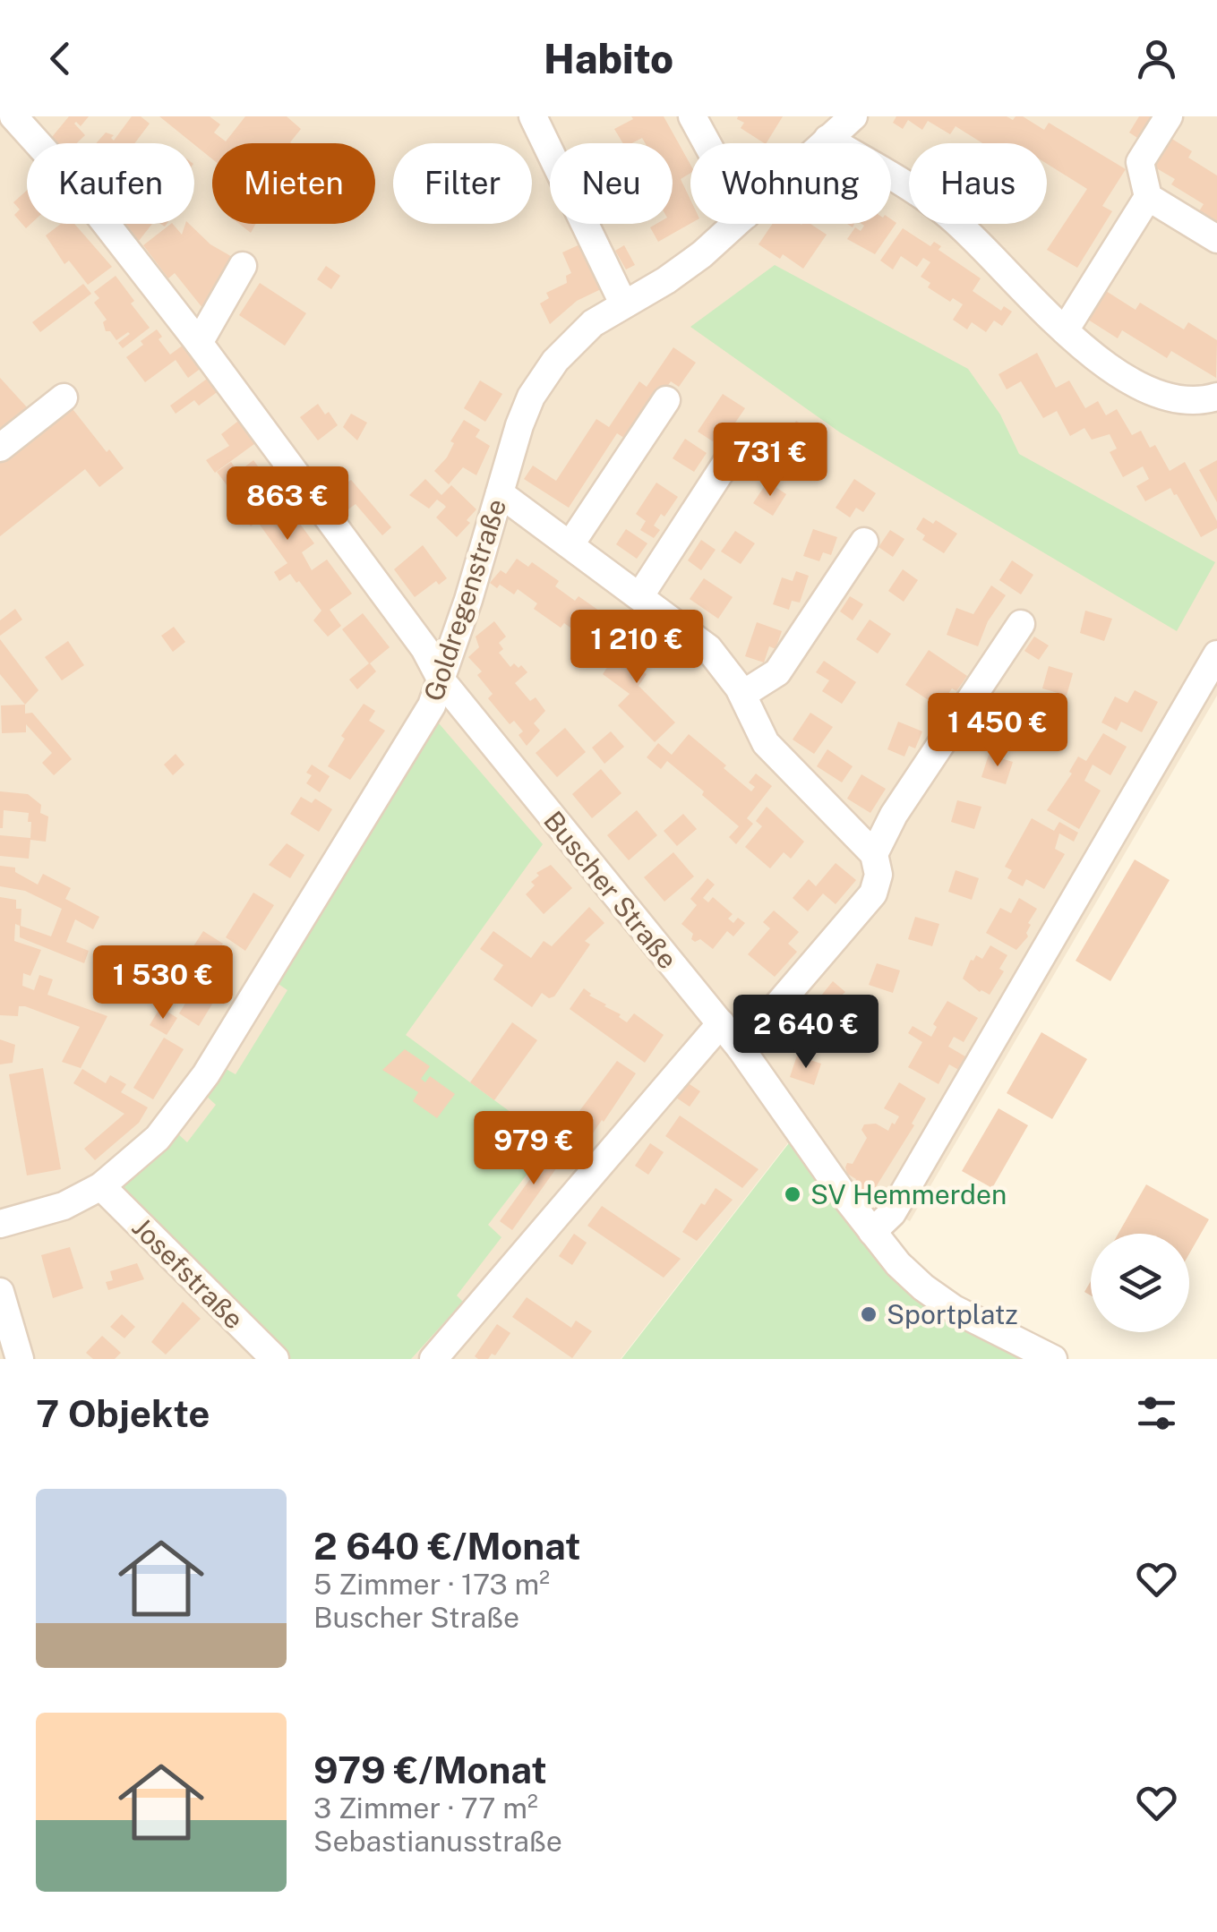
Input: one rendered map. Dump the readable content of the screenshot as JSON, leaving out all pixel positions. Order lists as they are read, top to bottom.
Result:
{
  "streets": {
    "street": ["Goldregenstraße", "Buscher Straße", "Josefstraße"]
  },
  "crossings": [
    ["Goldregenstraße", "Buscher Straße"],
    ["Goldregenstraße", "Josefstraße"]
  ],
  "places": ["SV Hemmerden", "Sportplatz"],
  "page": {
    "header": "Habito",
    "chip": [
      "Kaufen",
      "Mieten",
      "Filter",
      "Neu",
      "Wohnung",
      "Haus"
    ],
    "price": [
      "731 €",
      "863 €",
      "1 210 €",
      "1 450 €",
      "1 530 €",
      "2 640 €",
      "979 €"
    ],
    "heading": "7 Objekte",
    "list": [
      {
        "name": "2 640 €/Monat",
        "note": "5 Zimmer · 173 m² · Buscher Straße"
      },
      {
        "name": "979 €/Monat",
        "note": "3 Zimmer · 77 m² · Sebastianusstraße"
      }
    ]
  }
}
